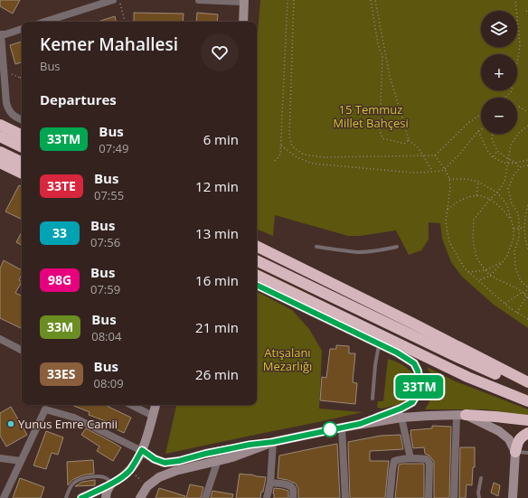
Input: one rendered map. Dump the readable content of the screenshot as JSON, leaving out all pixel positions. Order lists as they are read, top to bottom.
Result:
{
  "parks": ["15 Temmuz Millet Bahçesi", "Atışalanı Mezarlığı"],
  "places": ["Yunus Emre Camii"],
  "lines": ["bus line 33TM"],
  "page": {
    "on_map": "33TM",
    "map_buttons": ["+", "−"],
    "heading": [
      ["Kemer Mahallesi", "Bus"],
      "Departures"
    ],
    "list": [
      {
        "mark": "33TM",
        "name": "Bus",
        "note": "07:49",
        "value": "6 min"
      },
      {
        "mark": "33TE",
        "name": "Bus",
        "note": "07:55",
        "value": "12 min"
      },
      {
        "mark": "33",
        "name": "Bus",
        "note": "07:56",
        "value": "13 min"
      },
      {
        "mark": "98G",
        "name": "Bus",
        "note": "07:59",
        "value": "16 min"
      },
      {
        "mark": "33M",
        "name": "Bus",
        "note": "08:04",
        "value": "21 min"
      },
      {
        "mark": "33ES",
        "name": "Bus",
        "note": "08:09",
        "value": "26 min"
      }
    ]
  }
}
